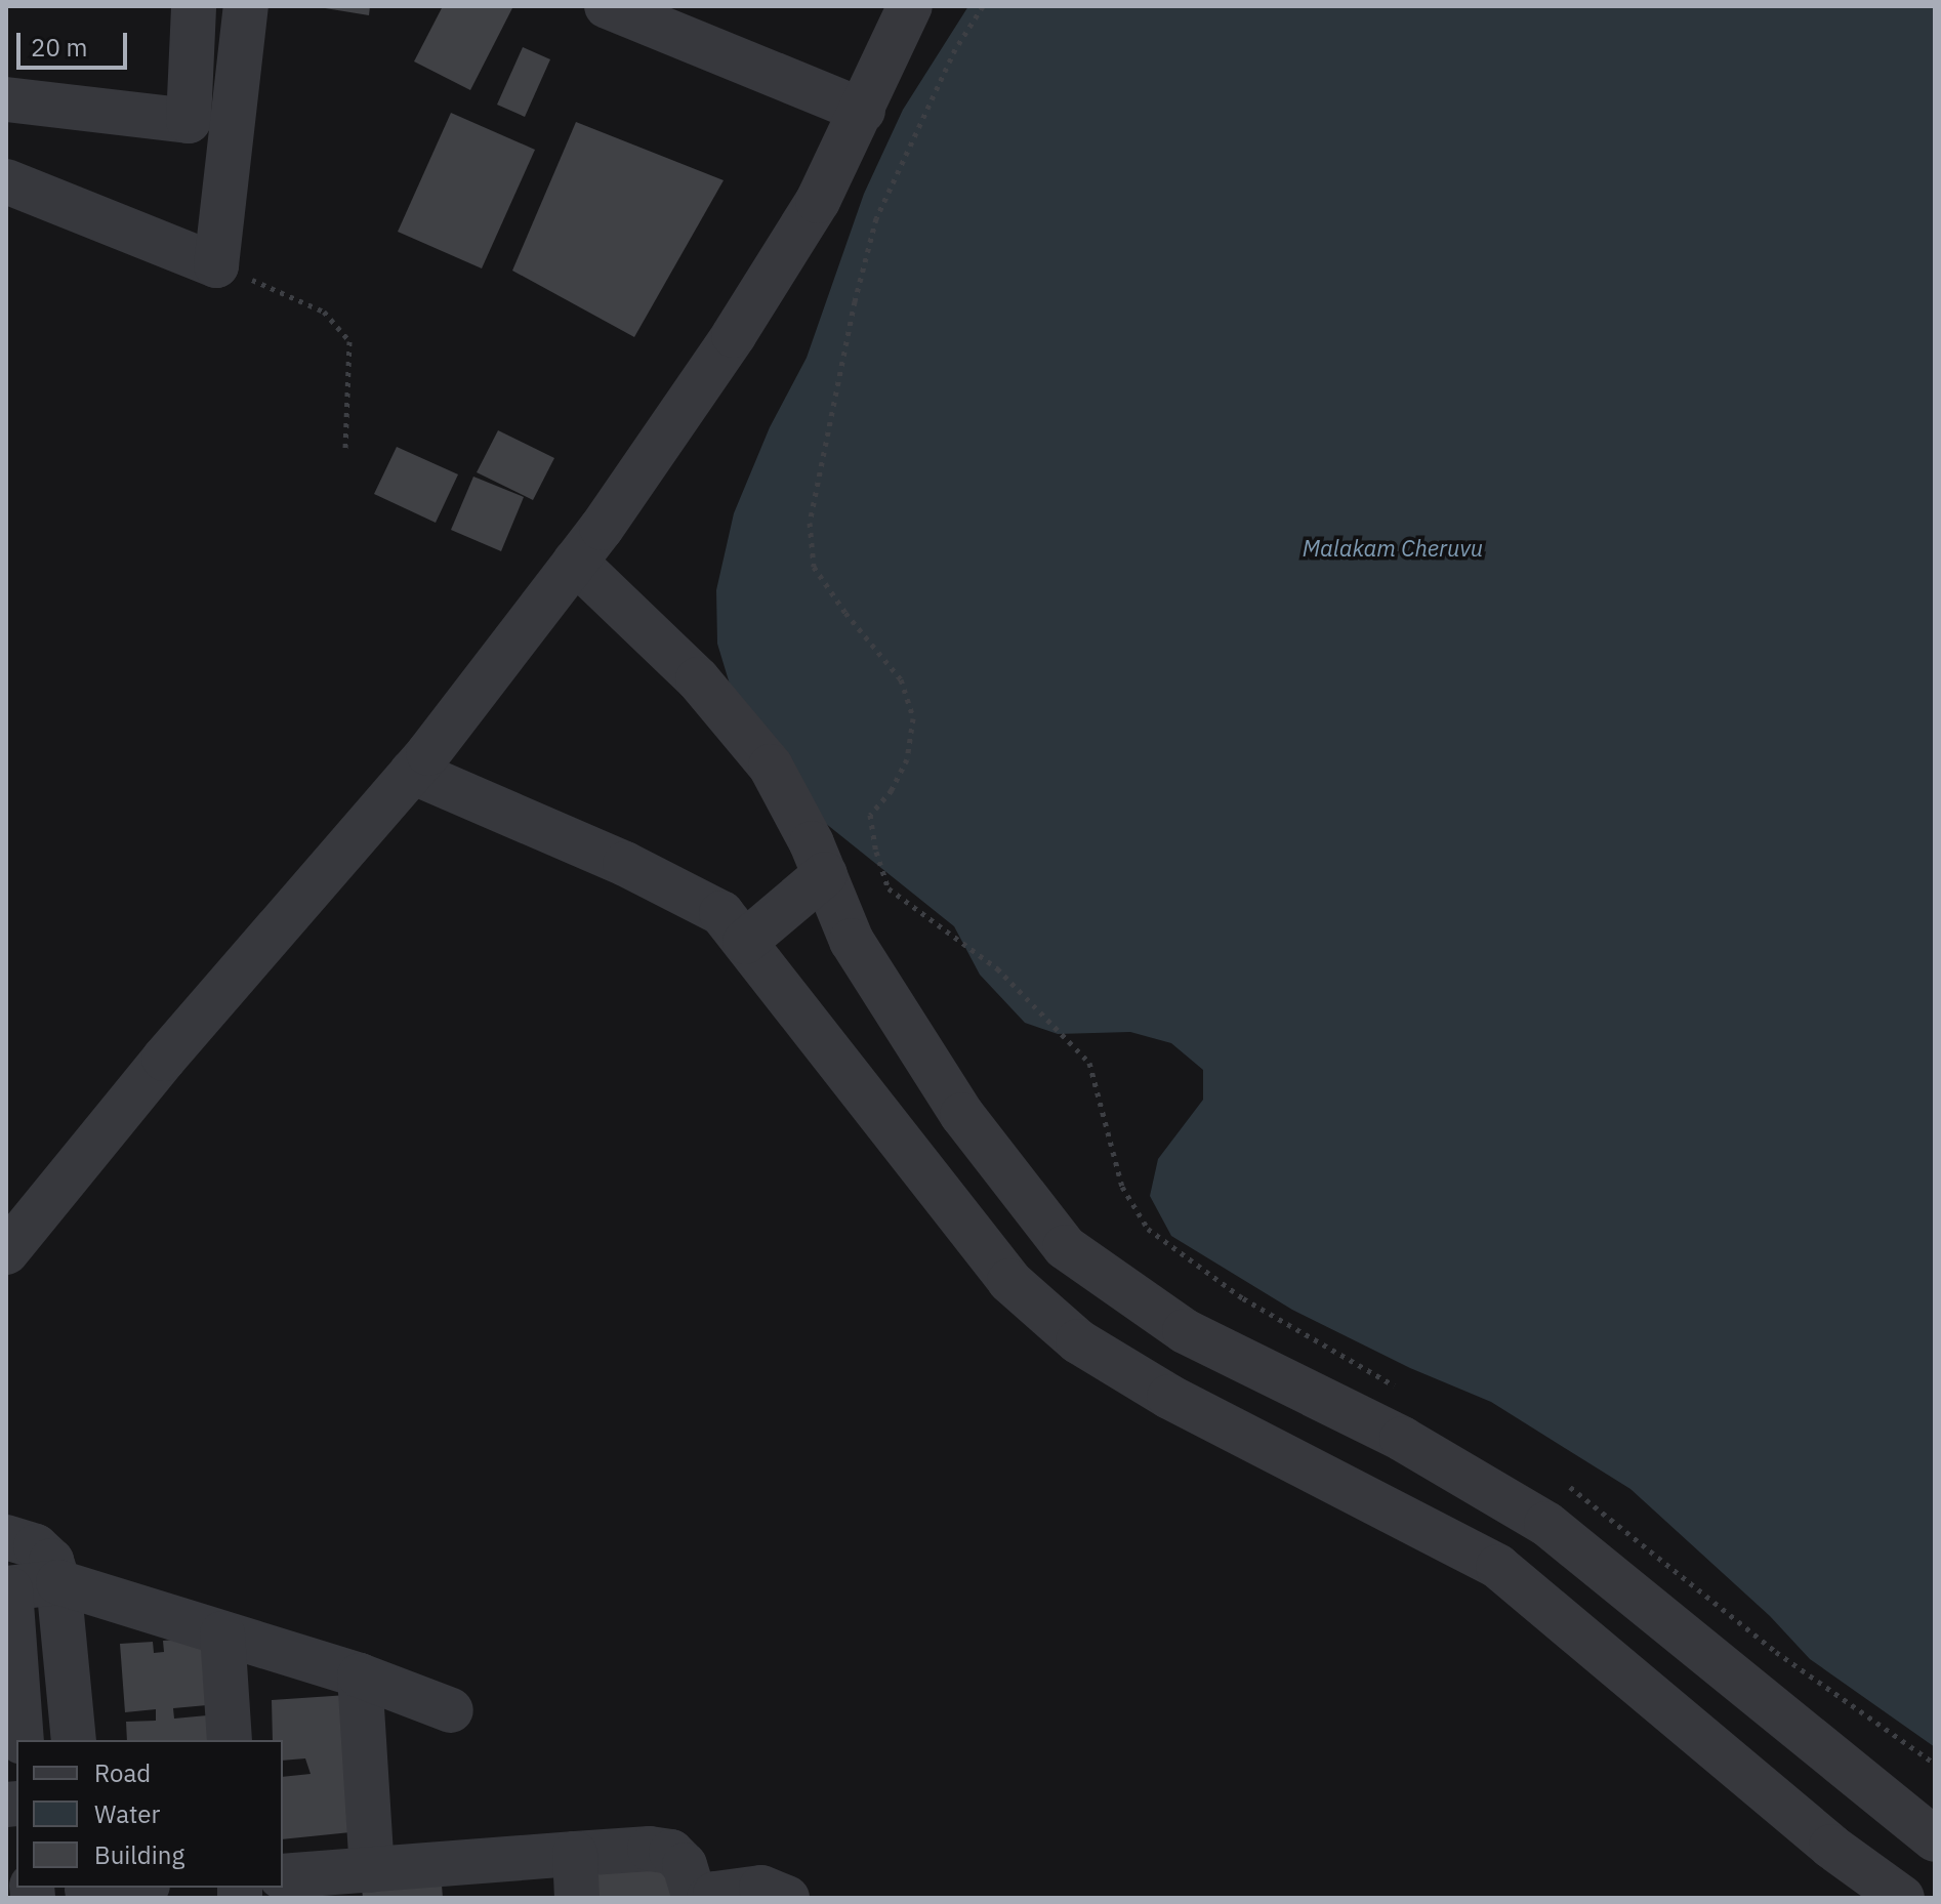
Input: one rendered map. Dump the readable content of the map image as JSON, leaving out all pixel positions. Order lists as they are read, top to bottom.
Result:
{
  "water": ["Malakam Cheruvu"],
  "legend": ["Road", "Water", "Building"],
  "scale_bar": "20 m"
}
